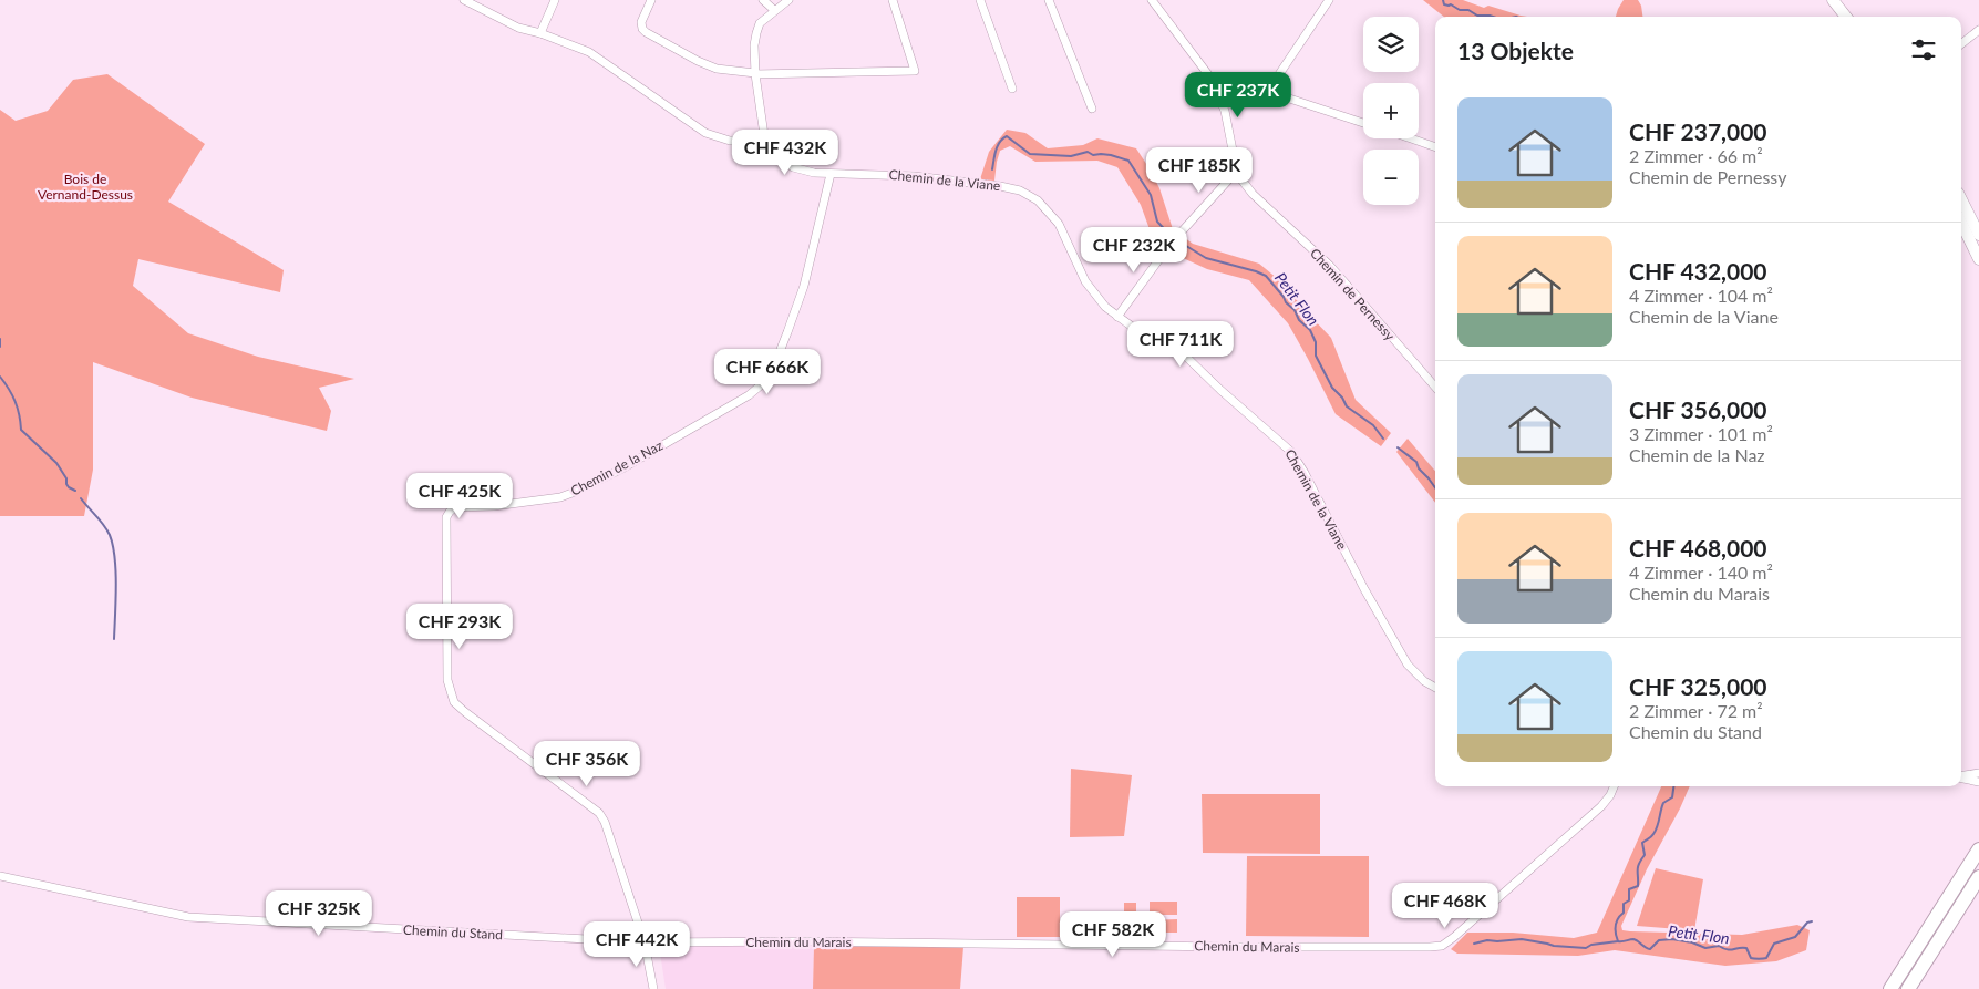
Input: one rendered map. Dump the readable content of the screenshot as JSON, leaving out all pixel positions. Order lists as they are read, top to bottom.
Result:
{
  "streets": {
    "street": [
      "Chemin de la Viane",
      "Chemin de Pernessy",
      "Chemin de la Naz",
      "Chemin du Stand",
      "Chemin du Marais"
    ]
  },
  "crossings": [
    ["Chemin de la Viane", "Chemin de la Naz"],
    ["Chemin de la Naz", "Chemin du Stand"],
    ["Chemin de la Naz", "Chemin du Marais"],
    ["Chemin du Stand", "Chemin du Marais"]
  ],
  "water": ["Petit Flon"],
  "parks": ["Bois de Vernand-Dessus"],
  "page": {
    "map_buttons": ["+", "−"],
    "heading": "13 Objekte",
    "price": [
      "CHF 237K",
      "CHF 432K",
      "CHF 185K",
      "CHF 232K",
      "CHF 711K",
      "CHF 666K",
      "CHF 425K",
      "CHF 293K",
      "CHF 356K",
      "CHF 468K",
      "CHF 325K",
      "CHF 582K",
      "CHF 442K"
    ],
    "list": [
      {
        "name": "CHF 237,000",
        "note": "2 Zimmer · 66 m² · Chemin de Pernessy"
      },
      {
        "name": "CHF 432,000",
        "note": "4 Zimmer · 104 m² · Chemin de la Viane"
      },
      {
        "name": "CHF 356,000",
        "note": "3 Zimmer · 101 m² · Chemin de la Naz"
      },
      {
        "name": "CHF 468,000",
        "note": "4 Zimmer · 140 m² · Chemin du Marais"
      },
      {
        "name": "CHF 325,000",
        "note": "2 Zimmer · 72 m² · Chemin du Stand"
      }
    ]
  }
}
